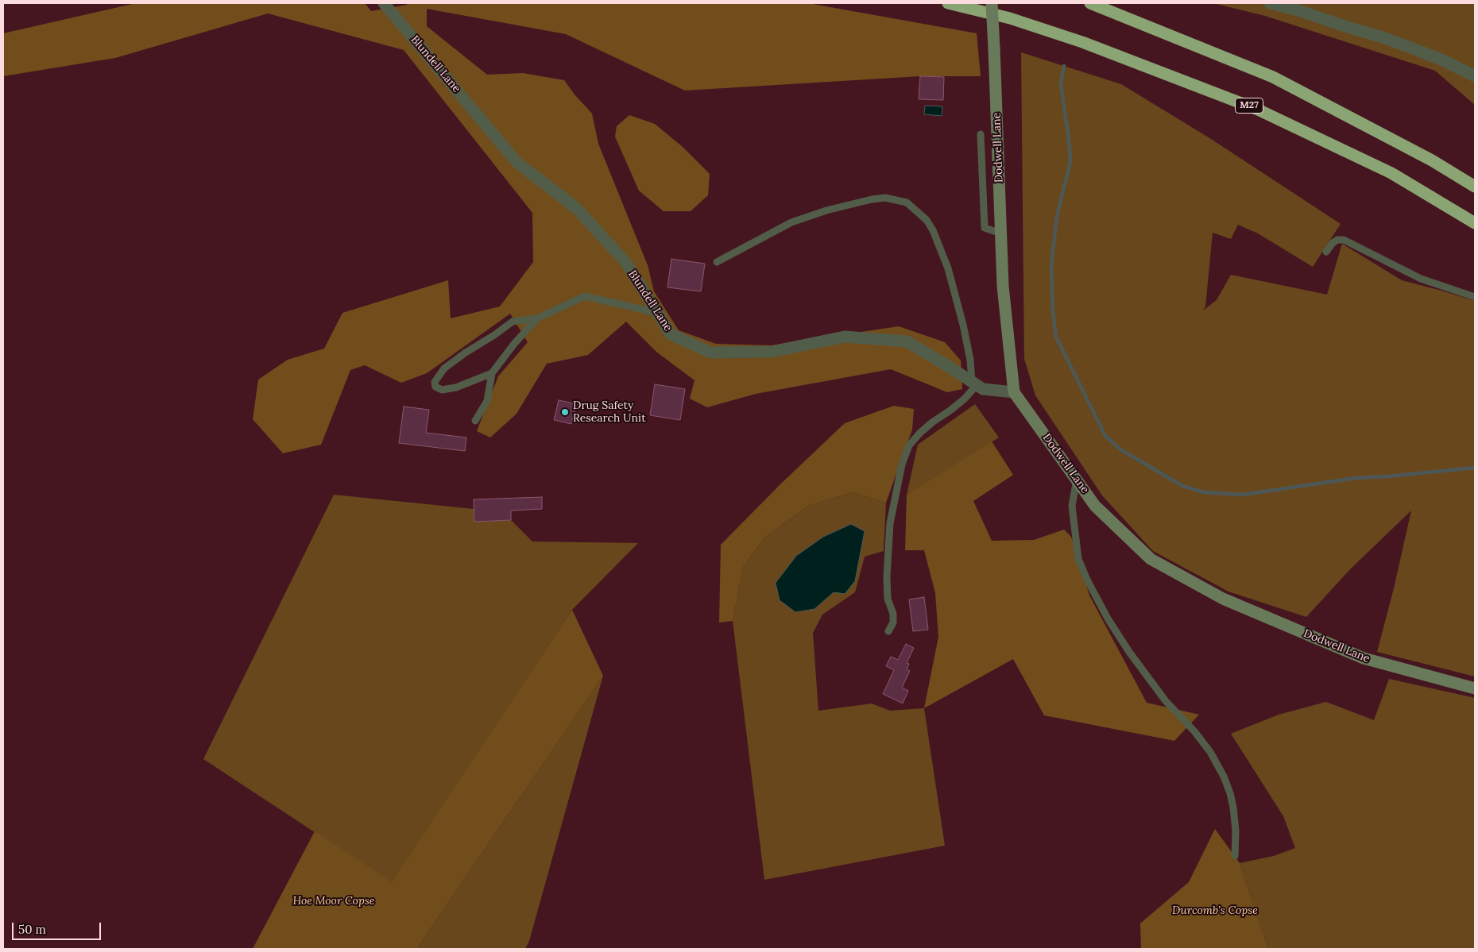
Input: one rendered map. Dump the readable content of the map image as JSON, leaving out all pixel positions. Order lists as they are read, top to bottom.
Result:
{
  "streets": {
    "highway": ["M27"],
    "street": ["Blundell Lane", "Dodwell Lane"]
  },
  "crossings": [
    ["Blundell Lane", "Dodwell Lane"]
  ],
  "parks": ["Hoe Moor Copse", "Durcomb's Copse"],
  "places": ["Drug Safety Research Unit"],
  "scale_bar": "50 m"
}
